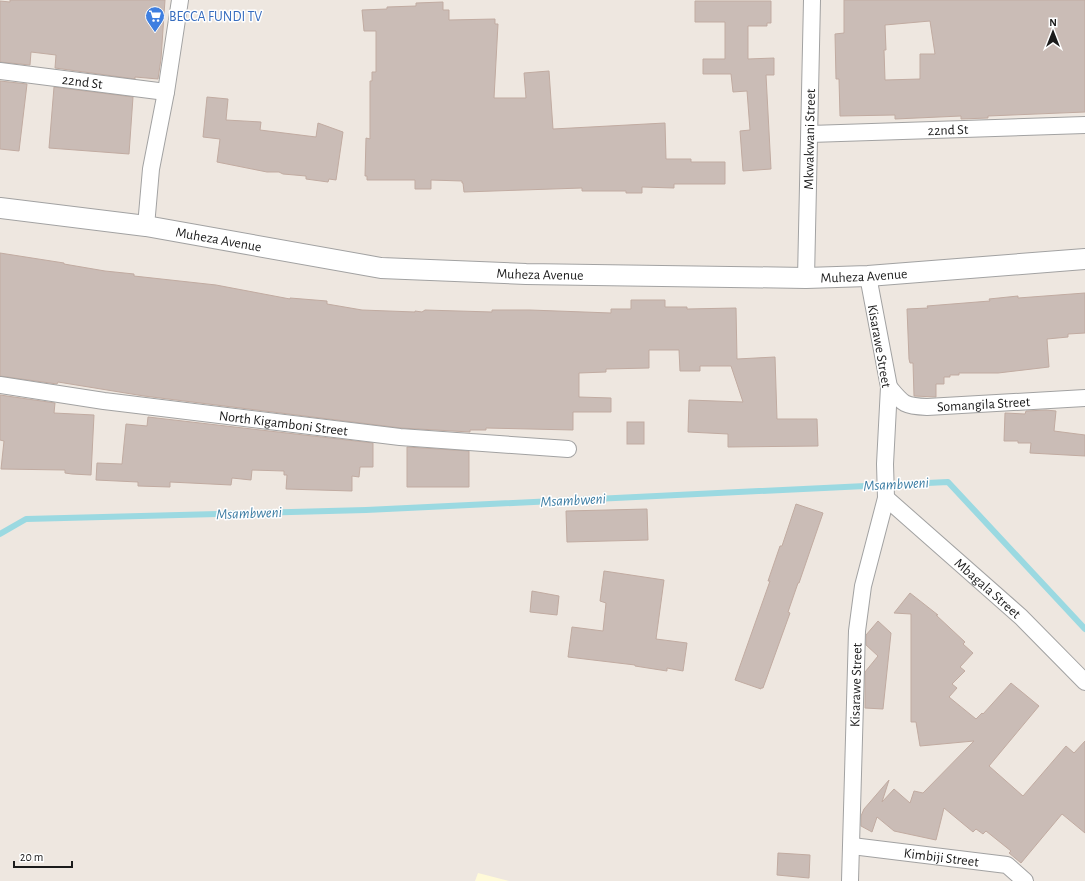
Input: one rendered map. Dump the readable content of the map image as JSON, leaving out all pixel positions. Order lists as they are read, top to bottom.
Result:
{
  "streets": {
    "street": [
      "22nd St",
      "Mkwakwani Street",
      "Muheza Avenue",
      "Kisarawe Street",
      "Somangila Street",
      "North Kigamboni Street",
      "Mbagala Street",
      "Kimbiji Street"
    ]
  },
  "crossings": [
    ["22nd St", "Mkwakwani Street"],
    ["Mkwakwani Street", "Muheza Avenue"],
    ["Muheza Avenue", "Kisarawe Street"],
    ["Kisarawe Street", "Somangila Street"],
    ["Kisarawe Street", "Mbagala Street"],
    ["Kisarawe Street", "Kimbiji Street"]
  ],
  "water": ["Msambweni"],
  "places": {
    "supermarket": ["BECCA FUNDI TV"]
  },
  "scale_bar": "20 m",
  "north": "top"
}
